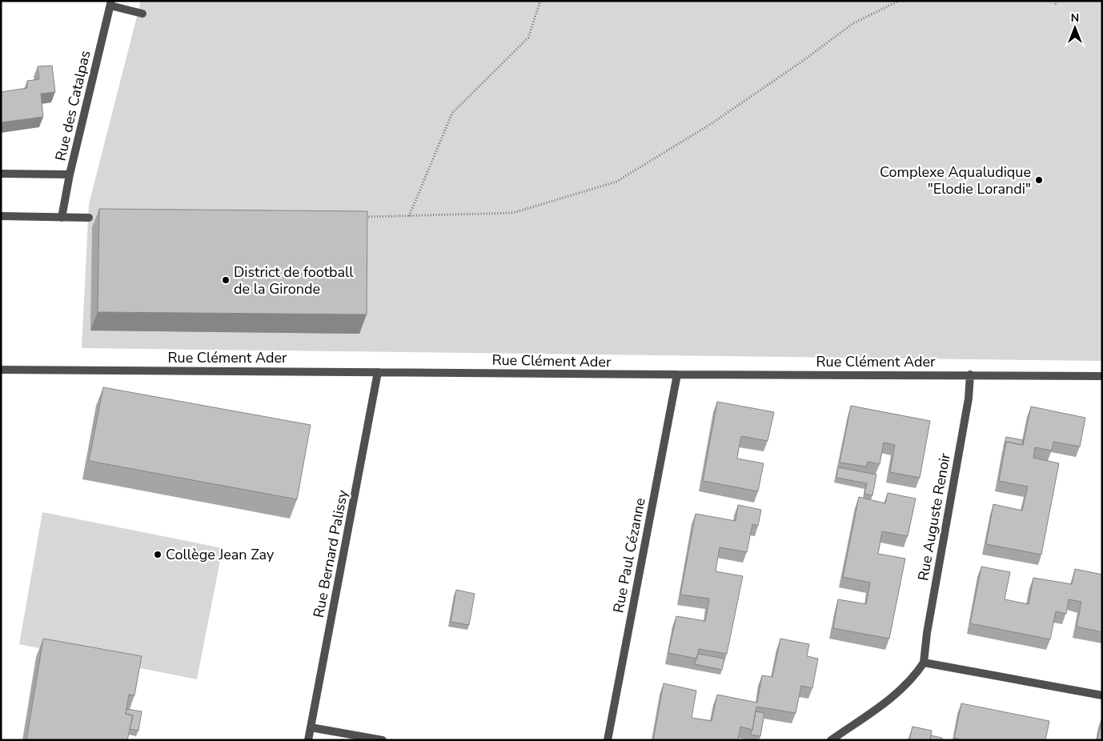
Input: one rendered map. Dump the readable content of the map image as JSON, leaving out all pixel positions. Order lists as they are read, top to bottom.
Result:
{
  "streets": {
    "street": [
      "Rue des Catalpas",
      "Rue Clément Ader",
      "Rue Auguste Renoir",
      "Rue Bernard Palissy",
      "Rue Paul Cézanne"
    ]
  },
  "crossings": [
    ["Rue Clément Ader", "Rue Auguste Renoir"],
    ["Rue Clément Ader", "Rue Bernard Palissy"],
    ["Rue Clément Ader", "Rue Paul Cézanne"]
  ],
  "places": ["Complexe Aqualudique \"Elodie Lorandi\"", "District de football de la Gironde", "Collège Jean Zay"],
  "north": "top"
}
